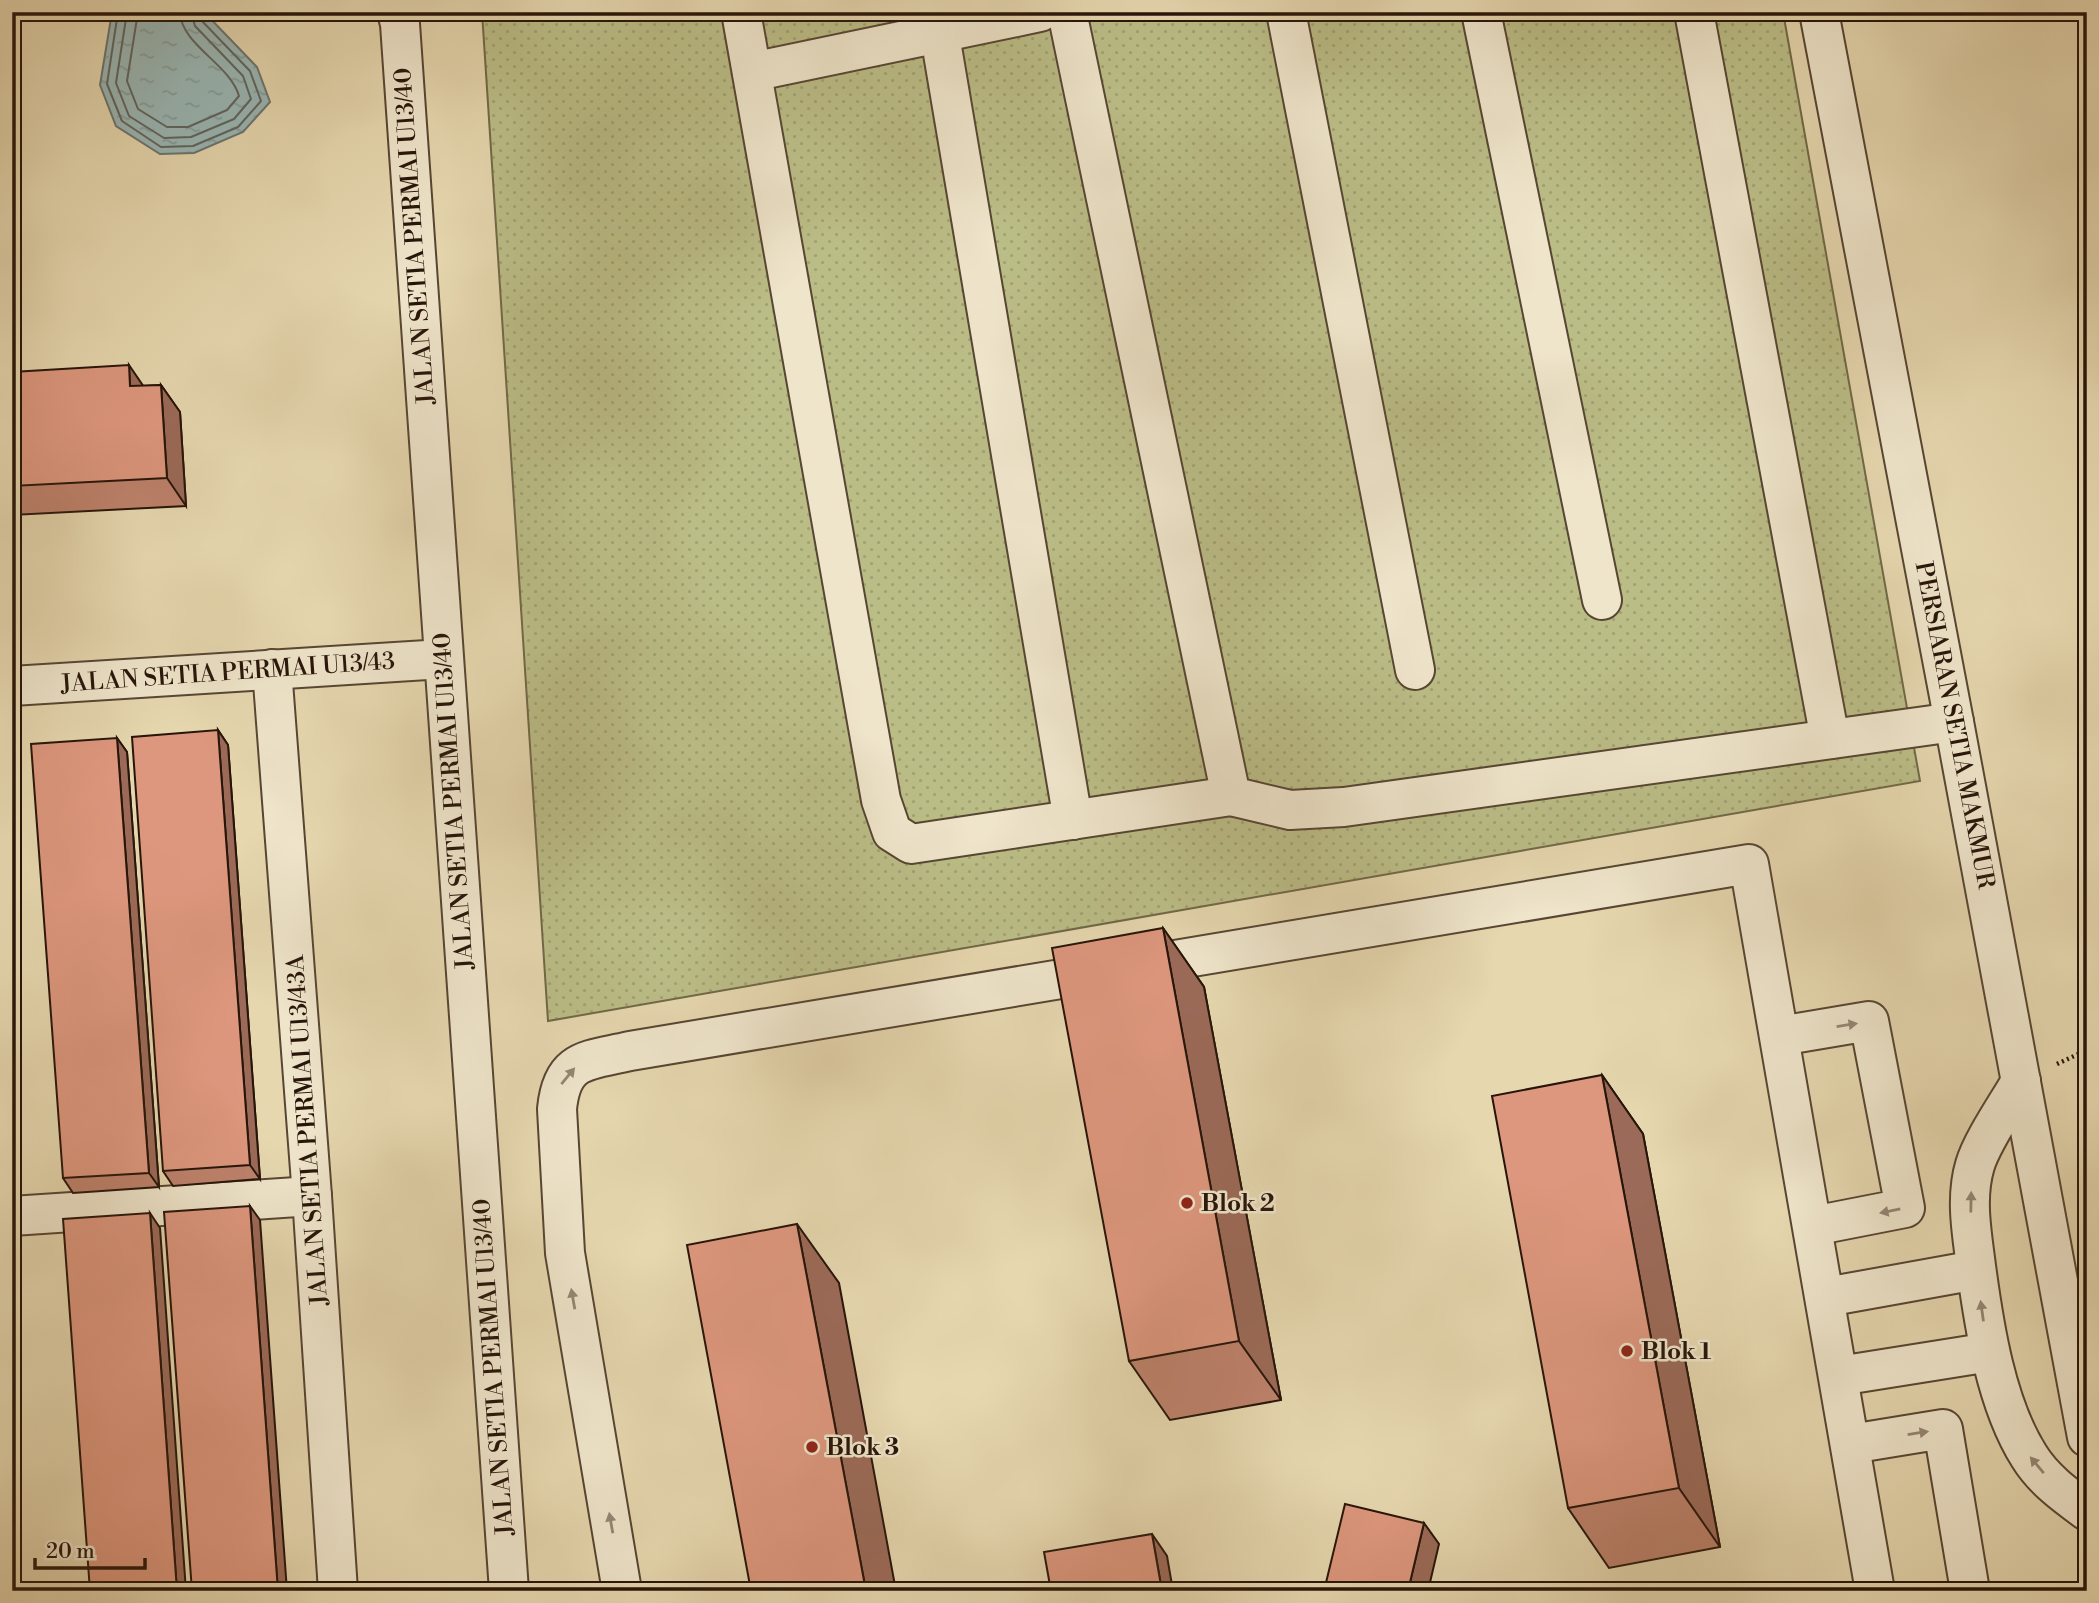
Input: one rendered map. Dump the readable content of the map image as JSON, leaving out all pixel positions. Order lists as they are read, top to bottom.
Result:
{
  "streets": {
    "street": [
      "JALAN SETIA PERMAI U13/40",
      "JALAN SETIA PERMAI U13/43",
      "PERSIARAN SETIA MAKMUR",
      "JALAN SETIA PERMAI U13/43A"
    ]
  },
  "crossings": [
    ["JALAN SETIA PERMAI U13/40", "JALAN SETIA PERMAI U13/43"],
    ["JALAN SETIA PERMAI U13/43", "JALAN SETIA PERMAI U13/43A"]
  ],
  "places": ["Blok 2", "Blok 1", "Blok 3"],
  "scale_bar": "20 m"
}
